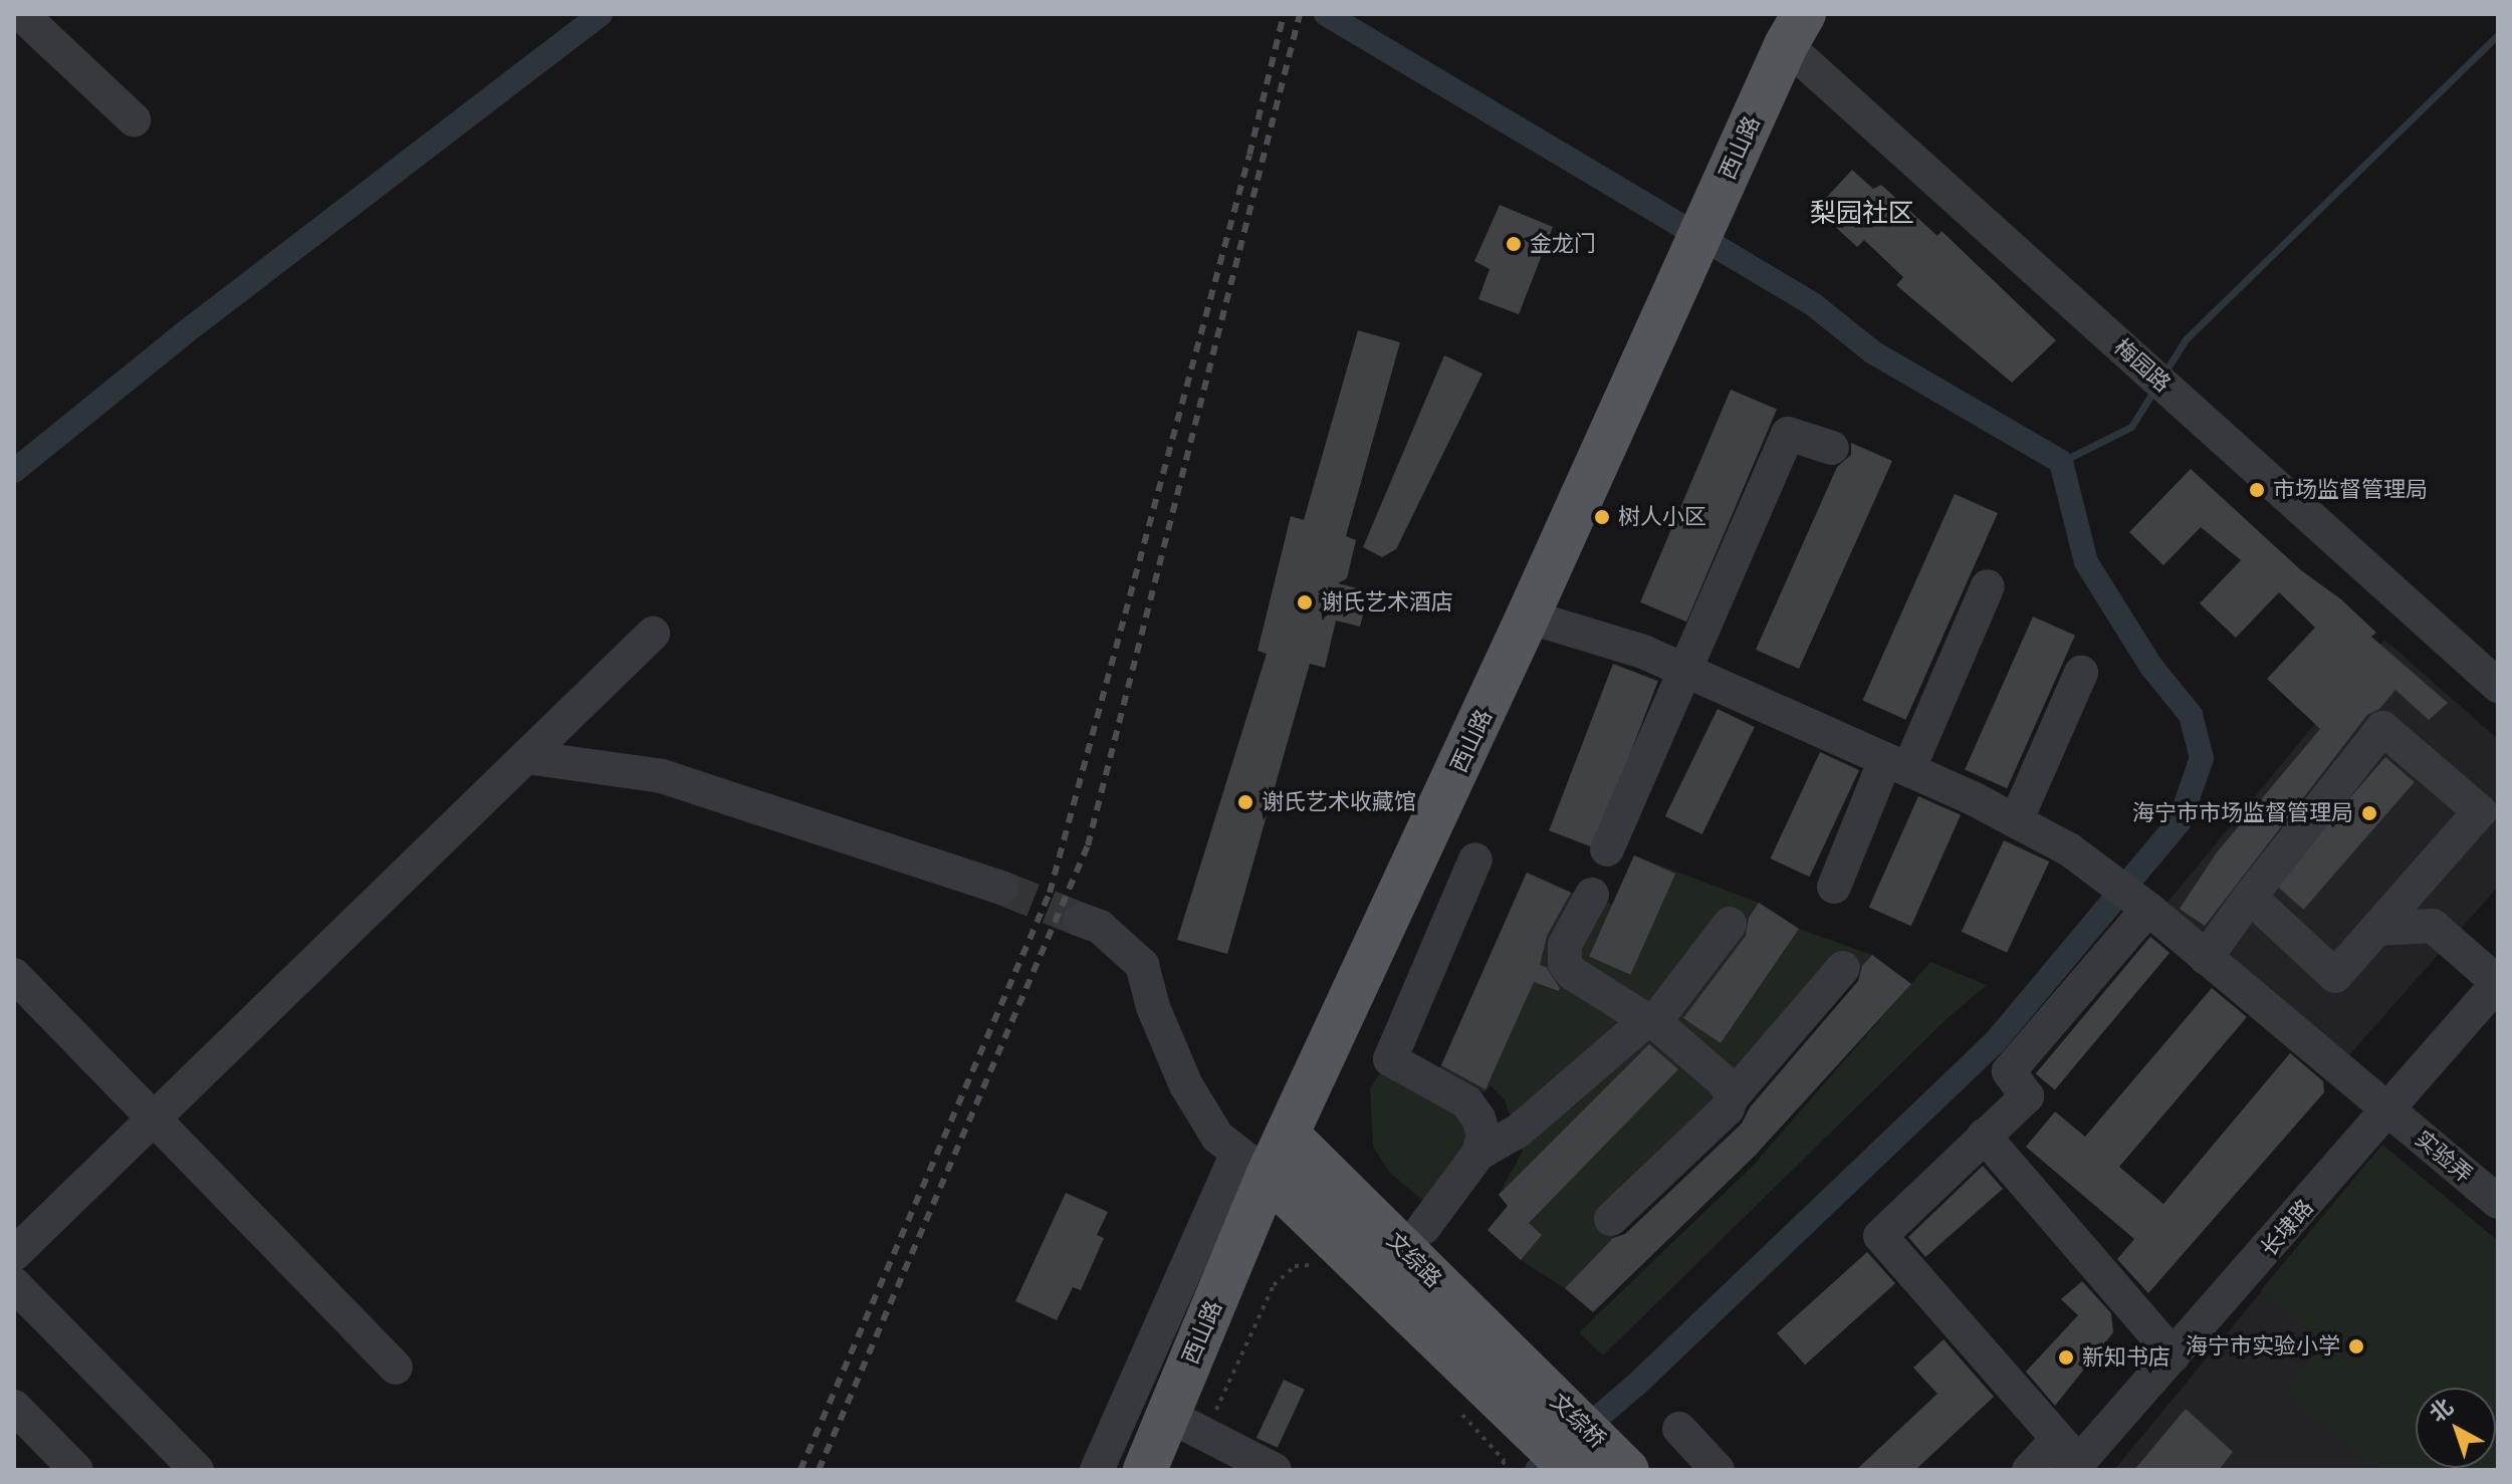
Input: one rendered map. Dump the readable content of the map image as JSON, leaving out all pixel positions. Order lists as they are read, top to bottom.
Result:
{
  "streets": {
    "main road": ["西山路", "文综路", "文综桥"],
    "street": ["梅园路", "实验弄", "长埭路"]
  },
  "crossings": [
    ["西山路", "梅园路"],
    ["西山路", "实验弄"],
    ["西山路", "文综路"],
    ["实验弄", "长埭路"],
    ["文综路", "文综桥"]
  ],
  "districts": ["梨园社区"],
  "places": [
    "金龙门",
    "市场监督管理局",
    "树人小区",
    "谢氏艺术酒店",
    "谢氏艺术收藏馆",
    "海宁市市场监督管理局",
    "海宁市实验小学",
    "新知书店"
  ],
  "north": "top left"
}
